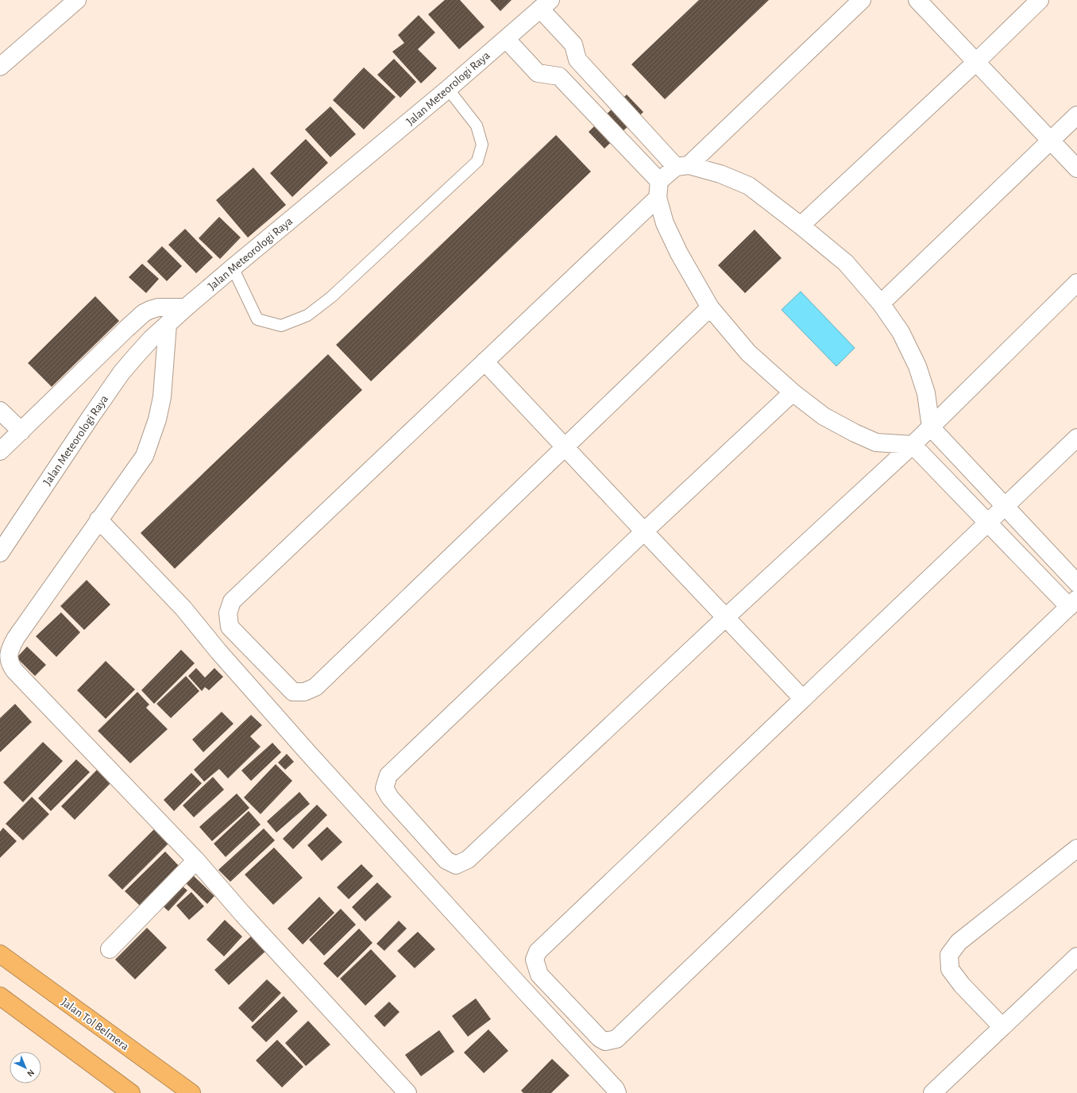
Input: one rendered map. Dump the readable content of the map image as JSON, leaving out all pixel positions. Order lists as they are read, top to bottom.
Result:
{
  "streets": {
    "highway": ["Jalan Tol Belmera"],
    "street": ["Jalan Meteorologi Raya"]
  },
  "north": "bottom right"
}
